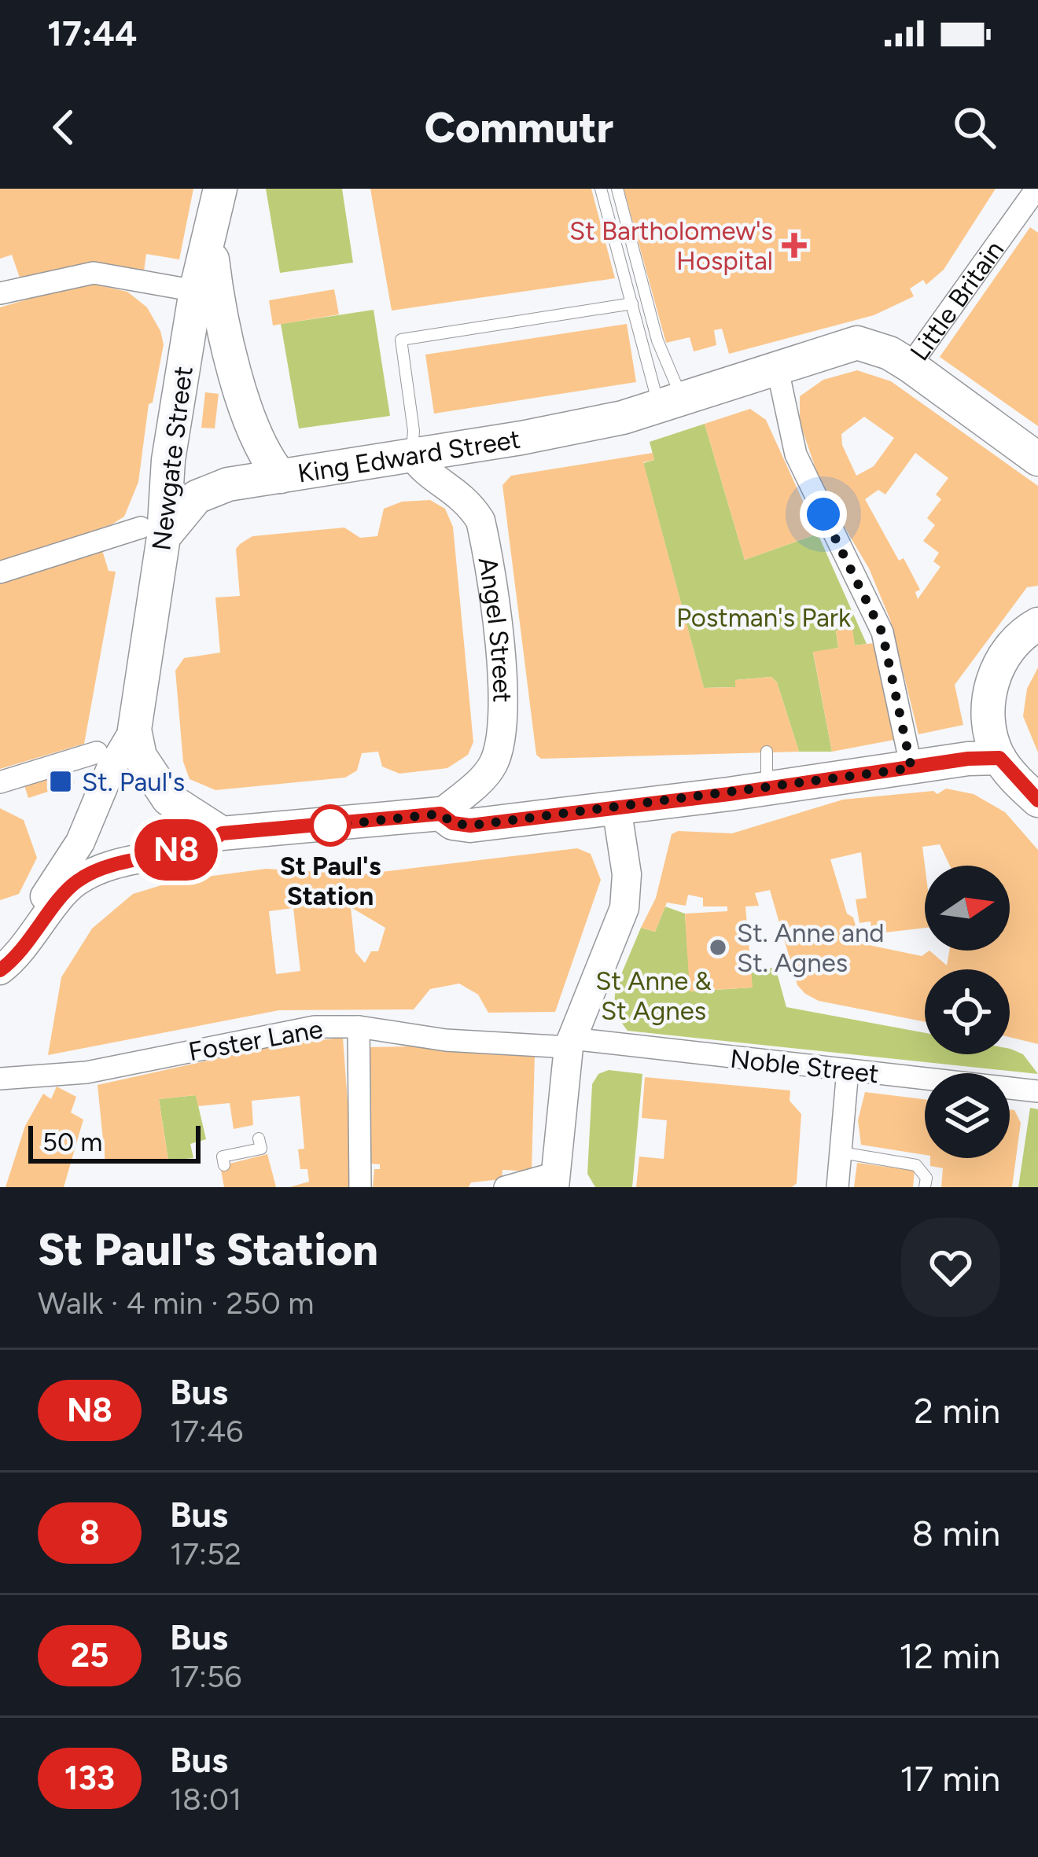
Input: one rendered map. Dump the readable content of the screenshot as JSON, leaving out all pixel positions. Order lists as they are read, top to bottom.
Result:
{
  "streets": {
    "main road": ["Little Britain", "King Edward Street", "Newgate Street"],
    "street": ["Angel Street", "Foster Lane", "Noble Street"]
  },
  "crossings": [
    ["Little Britain", "King Edward Street"],
    ["King Edward Street", "Newgate Street"],
    ["King Edward Street", "Angel Street"],
    ["Foster Lane", "Noble Street"]
  ],
  "parks": ["Postman's Park", "St Anne & St Agnes"],
  "places": {
    "health": ["St Bartholomew's Hospital"],
    "transit": ["St. Paul's"],
    "other": ["St Paul's Station", "St. Anne and St. Agnes"]
  },
  "lines": ["bus line N8"],
  "scale_bar": "50 m",
  "north": "right",
  "page": {
    "status": "17:44",
    "header": "Commutr",
    "on_map": "N8",
    "scale": "50 m",
    "heading": ["St Paul's Station", "Walk · 4 min · 250 m"],
    "list": [
      {
        "mark": "N8",
        "name": "Bus",
        "note": "17:46",
        "value": "2 min"
      },
      {
        "mark": "8",
        "name": "Bus",
        "note": "17:52",
        "value": "8 min"
      },
      {
        "mark": "25",
        "name": "Bus",
        "note": "17:56",
        "value": "12 min"
      },
      {
        "mark": "133",
        "name": "Bus",
        "note": "18:01",
        "value": "17 min"
      }
    ]
  }
}
